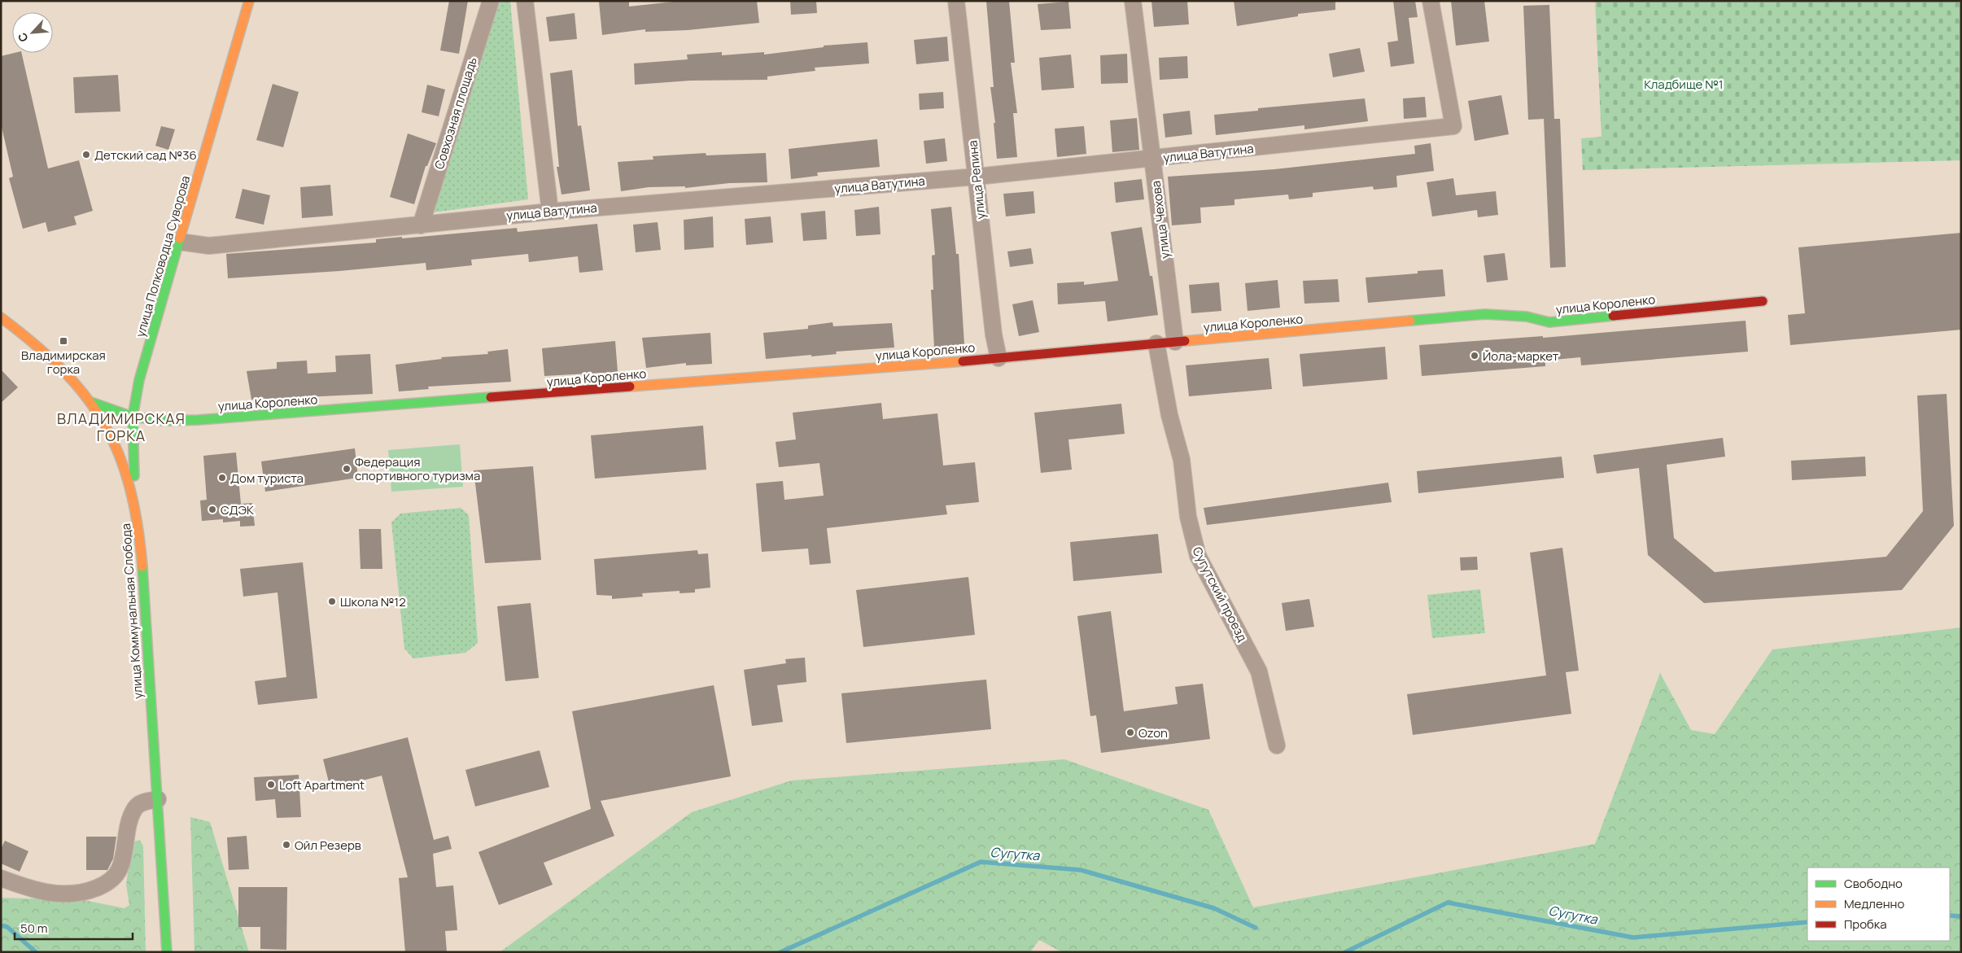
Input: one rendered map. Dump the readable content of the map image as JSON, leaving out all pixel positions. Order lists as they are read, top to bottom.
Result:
{
  "streets": {
    "street": [
      "Совхозная площадь",
      "улица Ватутина",
      "улица Репина",
      "улица Чехова",
      "улица Полководца Суворова",
      "улица Короленко",
      "Сугутский проезд",
      "улица Коммунальная Слобода"
    ]
  },
  "crossings": [
    ["Совхозная площадь", "улица Ватутина"],
    ["улица Ватутина", "улица Репина"],
    ["улица Ватутина", "улица Чехова"],
    ["улица Ватутина", "улица Полководца Суворова"],
    ["улица Репина", "улица Короленко"],
    ["улица Чехова", "улица Короленко"],
    ["улица Полководца Суворова", "улица Короленко"],
    ["улица Полководца Суворова", "улица Коммунальная Слобода"],
    ["улица Короленко", "Сугутский проезд"],
    ["улица Короленко", "улица Коммунальная Слобода"]
  ],
  "districts": ["ВЛАДИМИРСКАЯ ГОРКА"],
  "water": ["Сугутка"],
  "parks": ["Кладбище №1"],
  "places": {
    "other": [
      "Детский сад №36",
      "Йола-маркет",
      "Федерация спортивного туризма",
      "Дом туриста",
      "СДЭК",
      "Школа №12",
      "Ozon",
      "Loft Apartment",
      "Ойл Резерв"
    ],
    "transit": ["Владимирская горка"]
  },
  "legend": ["Свободно", "Медленно", "Пробка"],
  "scale_bar": "50 m",
  "north": "bottom left"
}
